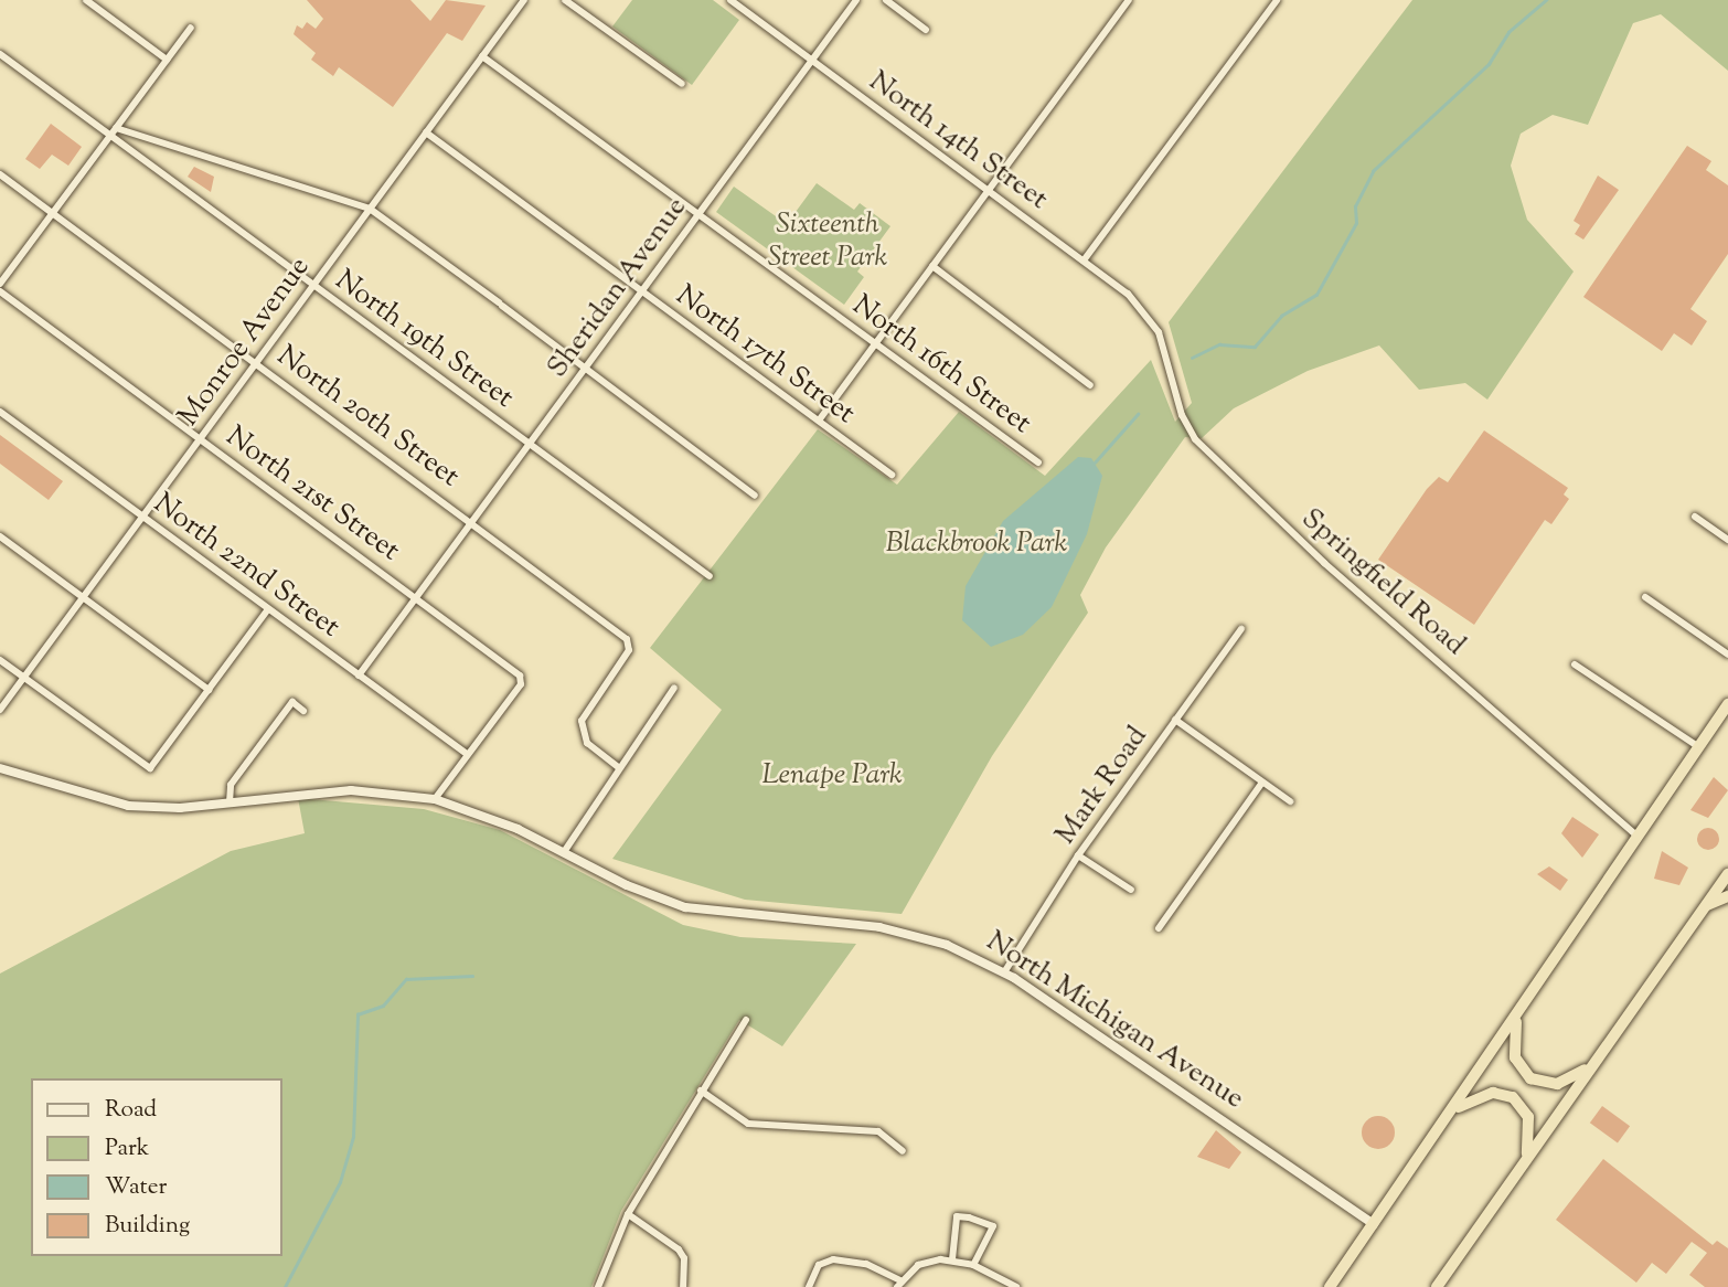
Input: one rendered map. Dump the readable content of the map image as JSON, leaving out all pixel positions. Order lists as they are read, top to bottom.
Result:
{
  "streets": {
    "street": [
      "North 14th Street",
      "Sheridan Avenue",
      "North 19th Street",
      "Monroe Avenue",
      "North 17th Street",
      "North 16th Street",
      "North 20th Street",
      "North 21st Street",
      "North 22nd Street",
      "Springfield Road",
      "Mark Road",
      "North Michigan Avenue"
    ]
  },
  "crossings": [
    ["North 14th Street", "Sheridan Avenue"],
    ["North 14th Street", "Springfield Road"],
    ["Sheridan Avenue", "North 19th Street"],
    ["Sheridan Avenue", "North 17th Street"],
    ["Sheridan Avenue", "North 16th Street"],
    ["Sheridan Avenue", "North 20th Street"],
    ["Sheridan Avenue", "North 21st Street"],
    ["Sheridan Avenue", "North 22nd Street"],
    ["North 19th Street", "Monroe Avenue"],
    ["Monroe Avenue", "North 17th Street"],
    ["Monroe Avenue", "North 16th Street"],
    ["Monroe Avenue", "North 20th Street"],
    ["Monroe Avenue", "North 21st Street"],
    ["Monroe Avenue", "North 22nd Street"],
    ["North 21st Street", "North 22nd Street"],
    ["Mark Road", "North Michigan Avenue"]
  ],
  "parks": ["Sixteenth Street Park", "Blackbrook Park", "Lenape Park"],
  "legend": [
    "Road",
    "Park",
    "Water",
    "Building"
  ]
}
